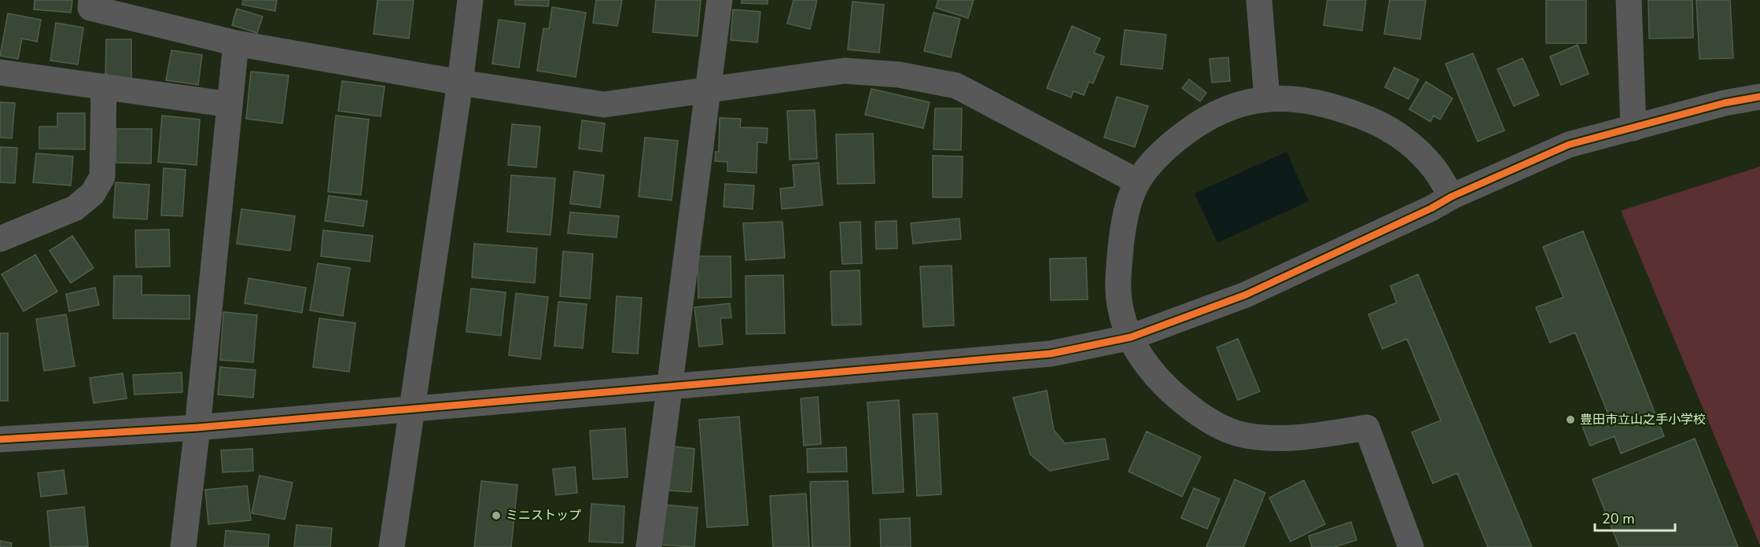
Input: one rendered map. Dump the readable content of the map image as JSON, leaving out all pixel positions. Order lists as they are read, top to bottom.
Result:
{
  "places": ["豊田市立山之手小学校", "ミニストップ"],
  "scale_bar": "20 m"
}
